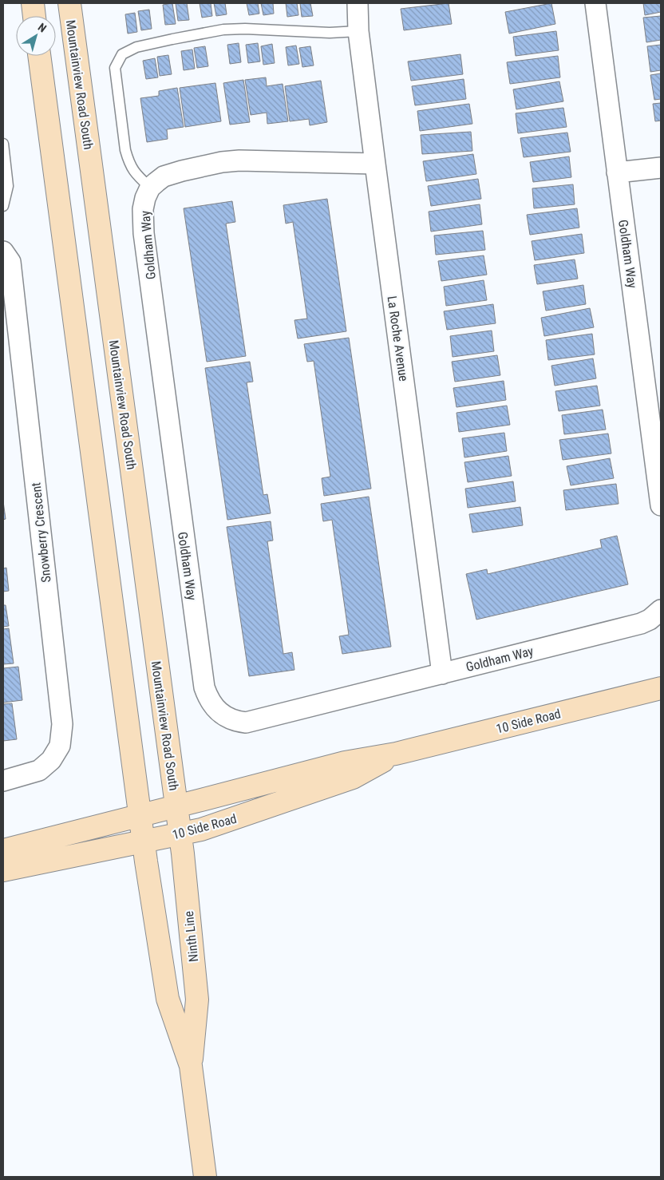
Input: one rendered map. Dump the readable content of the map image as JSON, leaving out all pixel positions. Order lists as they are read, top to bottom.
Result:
{
  "streets": {
    "main road": ["Mountainview Road South", "10 Side Road", "Ninth Line"],
    "street": ["Goldham Way", "La Roche Avenue", "Snowberry Crescent"]
  },
  "crossings": [
    ["Mountainview Road South", "10 Side Road"],
    ["Mountainview Road South", "Ninth Line"],
    ["Goldham Way", "La Roche Avenue"],
    ["10 Side Road", "Ninth Line"]
  ],
  "north": "top right"
}
